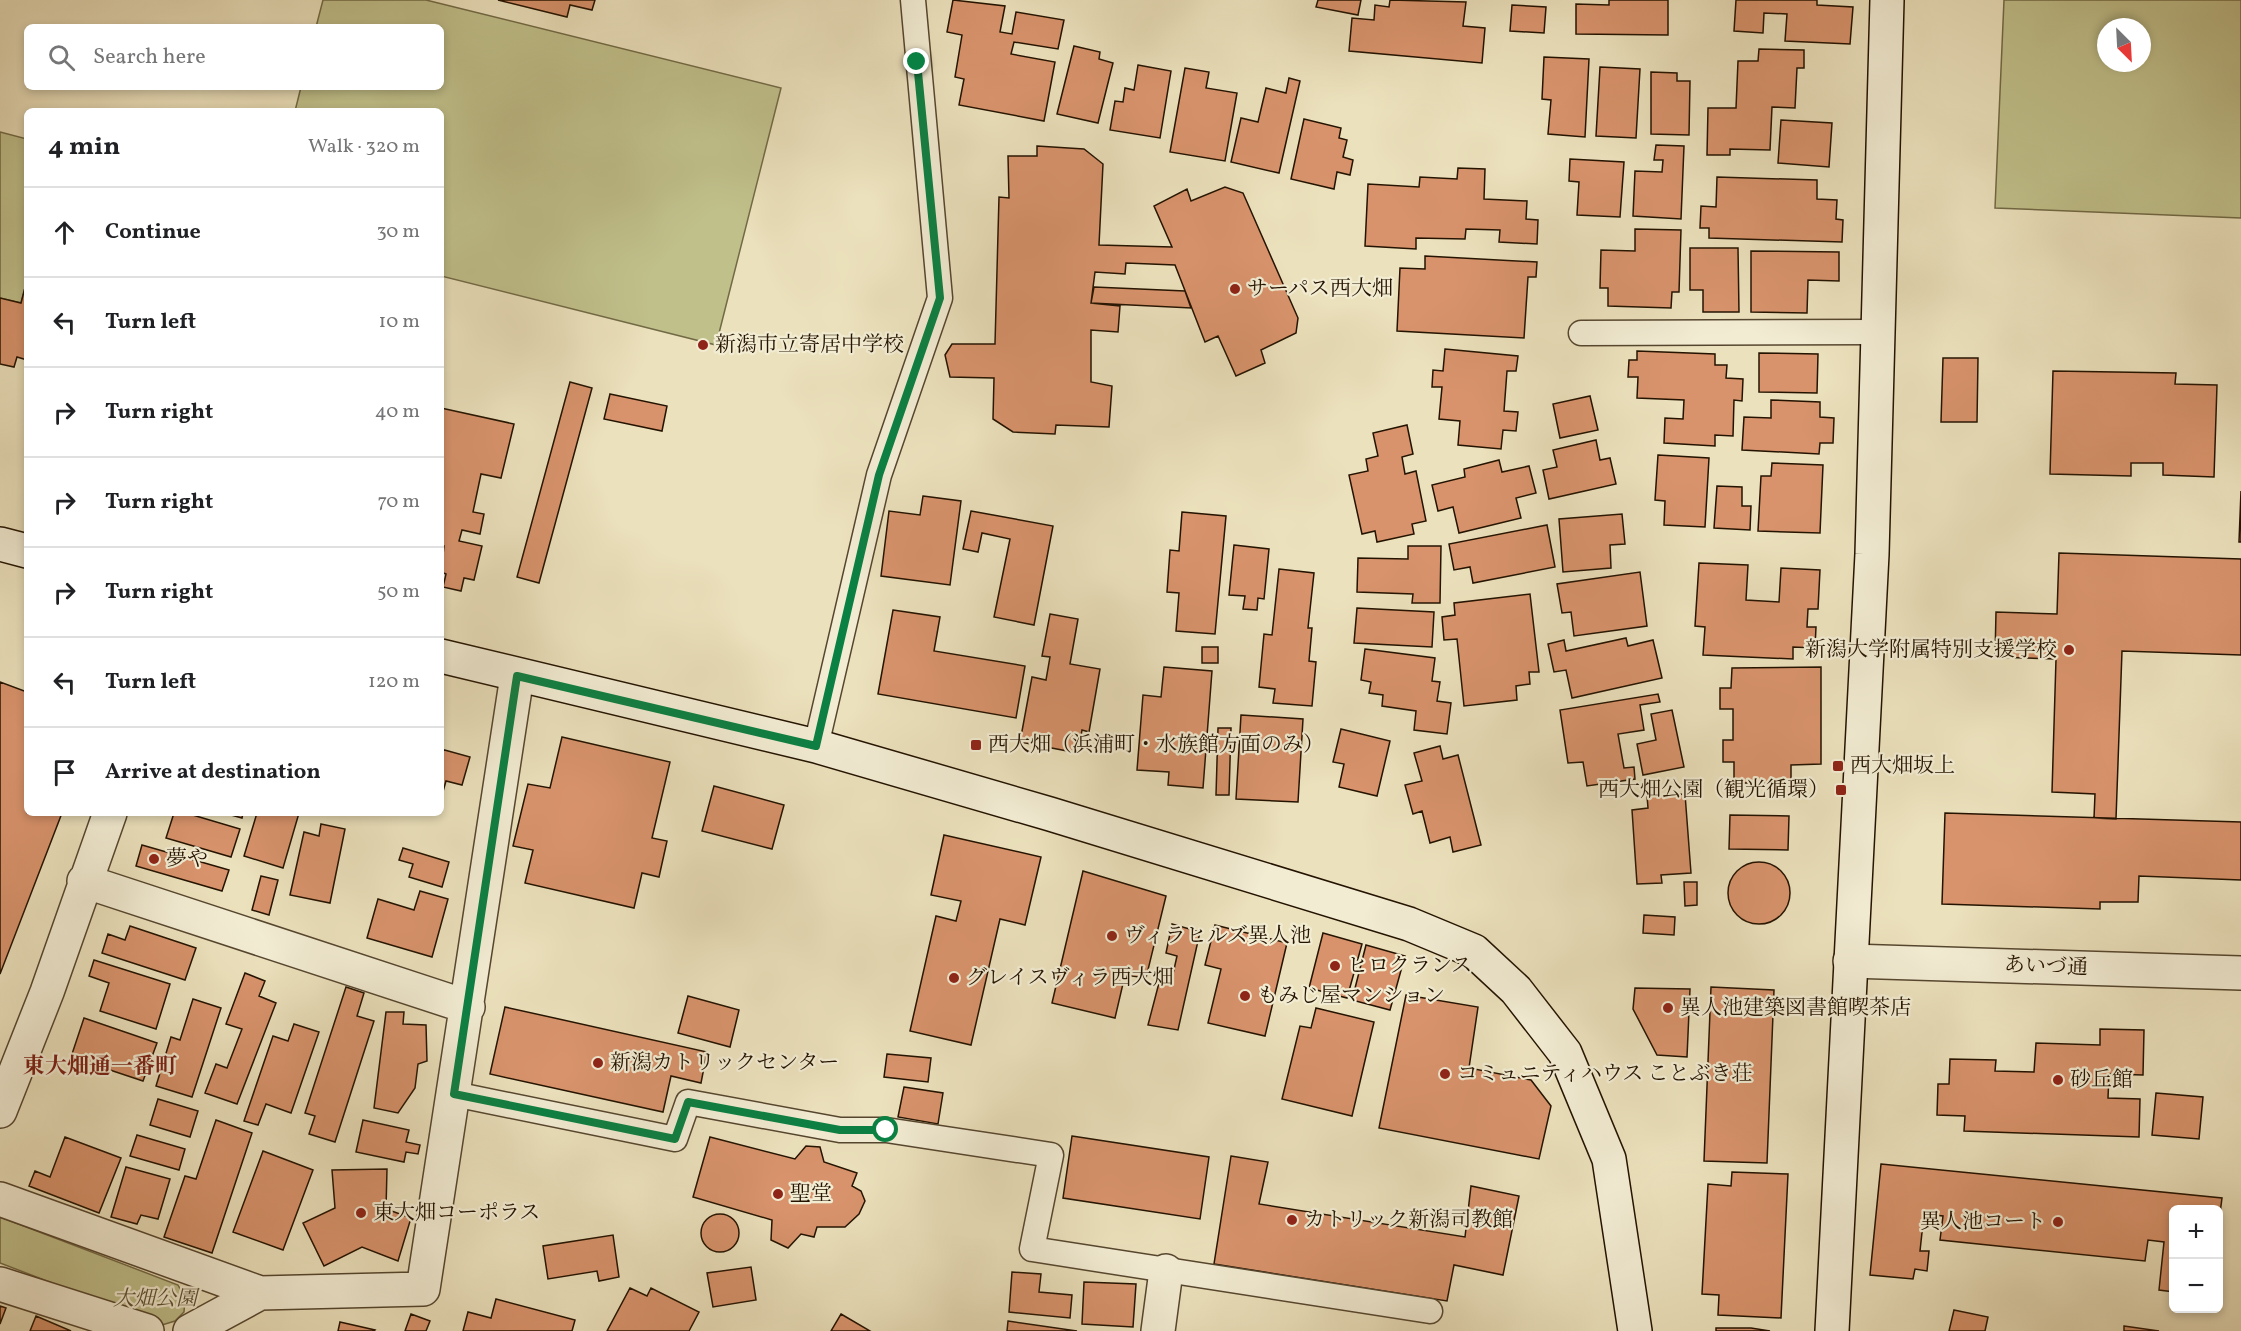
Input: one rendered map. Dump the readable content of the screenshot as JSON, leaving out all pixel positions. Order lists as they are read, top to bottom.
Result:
{
  "streets": {
    "street": ["あいづ通"]
  },
  "districts": ["東大畑通一番町"],
  "parks": ["大畑公園"],
  "places": {
    "other": [
      "サーパス西大畑",
      "新潟市立寄居中学校",
      "新潟大学附属特別支援学校",
      "夢や",
      "ヴィラヒルズ異人池",
      "ヒロクランス",
      "グレイスヴィラ西大畑",
      "もみじ屋マンション",
      "異人池建築図書館喫茶店",
      "新潟カトリックセンター",
      "コミュニティハウス ことぶき荘",
      "砂丘館",
      "聖堂",
      "東大畑コーポラス",
      "カトリック新潟司教館",
      "異人池コート"
    ],
    "transit": ["西大畑（浜浦町・水族館方面のみ）", "西大畑坂上", "西大畑公園（観光循環）"]
  },
  "north": "bottom right",
  "page": {
    "search": "Search here",
    "heading": ["4 min", "Walk · 320 m"],
    "list": [
      ["Continue", "30 m"],
      ["Turn left", "10 m"],
      ["Turn right", "40 m"],
      ["Turn right", "70 m"],
      ["Turn right", "50 m"],
      ["Turn left", "120 m"],
      "Arrive at destination"
    ],
    "map_buttons": ["+", "−"]
  }
}
